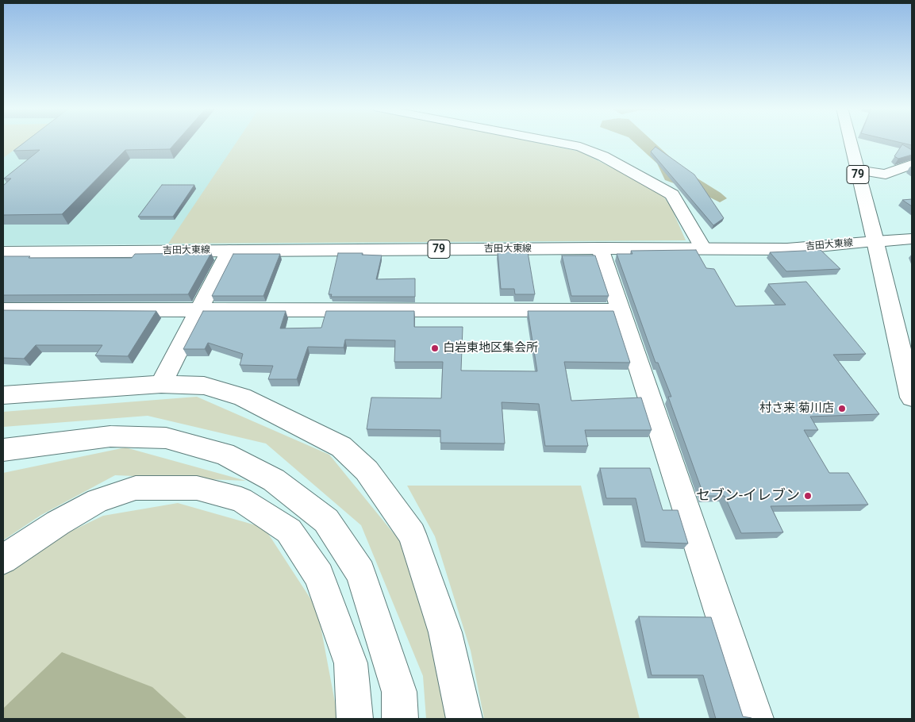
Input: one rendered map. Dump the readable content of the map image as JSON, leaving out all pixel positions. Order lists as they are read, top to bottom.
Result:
{
  "streets": {
    "main road": ["79", "吉田大東線"]
  },
  "crossings": [
    ["79", "吉田大東線"]
  ],
  "places": ["白岩東地区集会所", "村さ来 菊川店", "セブン-イレブン"]
}
